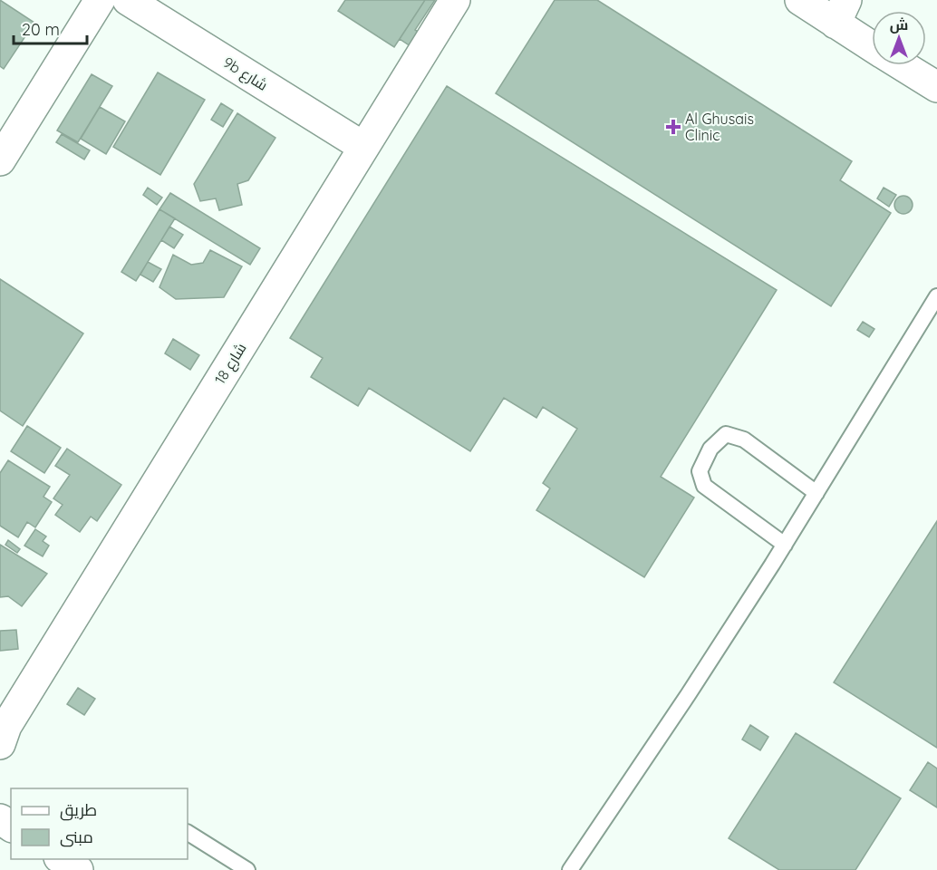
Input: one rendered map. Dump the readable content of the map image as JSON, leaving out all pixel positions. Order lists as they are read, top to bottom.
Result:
{
  "streets": {
    "street": ["9b شارع", "شارع 18"]
  },
  "crossings": [
    ["9b شارع", "شارع 18"]
  ],
  "places": {
    "health": ["Al Ghusais Clinic"]
  },
  "legend": ["طريق", "مبنى"],
  "scale_bar": "20 m",
  "north": "top"
}
